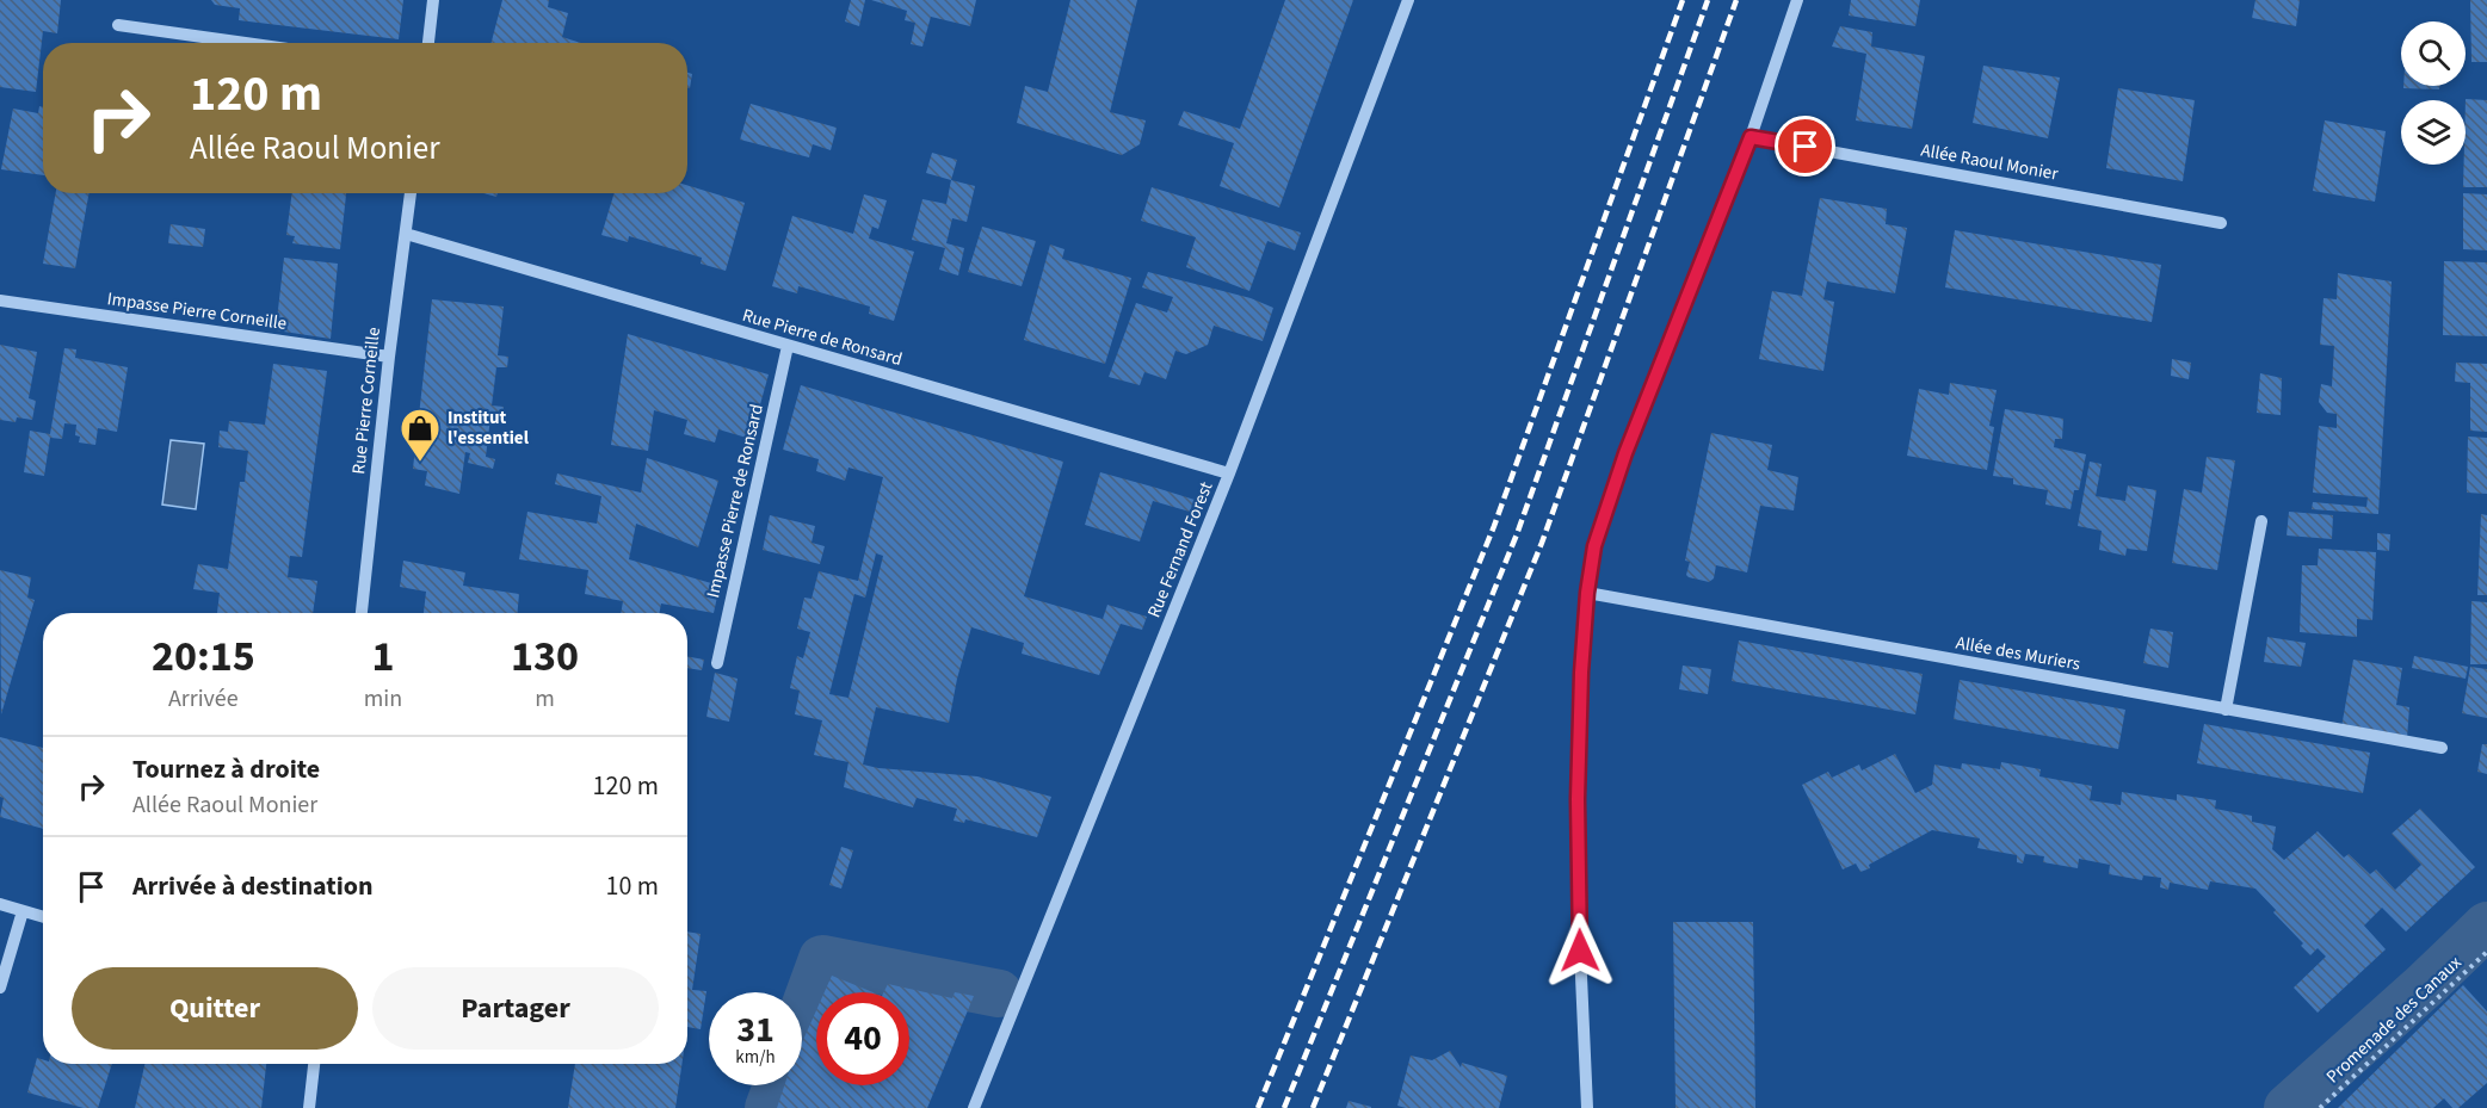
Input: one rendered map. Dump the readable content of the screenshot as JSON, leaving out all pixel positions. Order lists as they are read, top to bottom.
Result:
{
  "streets": {
    "street": [
      "Allée Raoul Monier",
      "Impasse Pierre Corneille",
      "Rue Pierre de Ronsard",
      "Rue Pierre Corneille",
      "Impasse Pierre de Ronsard",
      "Rue Fernand Forest",
      "Allée des Muriers"
    ],
    "path": ["Promenade des Canaux"]
  },
  "crossings": [
    ["Impasse Pierre Corneille", "Rue Pierre Corneille"],
    ["Rue Pierre de Ronsard", "Rue Pierre Corneille"],
    ["Rue Pierre de Ronsard", "Impasse Pierre de Ronsard"],
    ["Rue Pierre de Ronsard", "Rue Fernand Forest"]
  ],
  "places": {
    "shop": ["Institut l'essentiel"]
  },
  "page": {
    "turn": ["120 m", "Allée Raoul Monier"],
    "eta": [
      "20:15",
      "Arrivée",
      "1",
      "min",
      "130",
      "m"
    ],
    "list": [
      {
        "name": "Tournez à droite",
        "note": "Allée Raoul Monier",
        "value": "120 m"
      },
      {
        "name": "Arrivée à destination",
        "value": "10 m"
      }
    ],
    "buttons": ["Quitter", "Partager"],
    "speed": "31 km/h",
    "limit": "40"
  }
}
